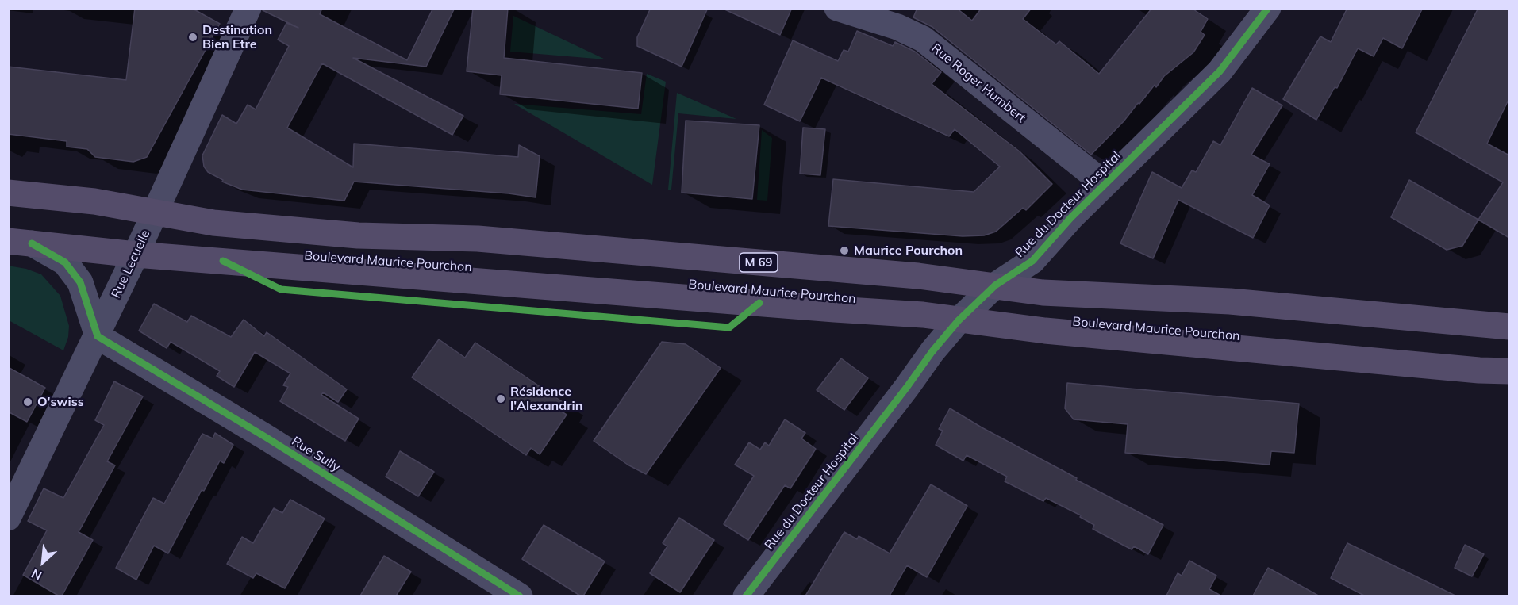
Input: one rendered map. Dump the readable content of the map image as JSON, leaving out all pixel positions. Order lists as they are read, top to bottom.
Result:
{
  "streets": {
    "main road": ["Boulevard Maurice Pourchon", "M 69"],
    "street": [
      "Rue Roger Humbert",
      "Rue du Docteur Hospital",
      "Rue Lecuelle",
      "Rue Sully"
    ]
  },
  "crossings": [
    ["Rue Roger Humbert", "Rue du Docteur Hospital"],
    ["Rue du Docteur Hospital", "Boulevard Maurice Pourchon"],
    ["Boulevard Maurice Pourchon", "Rue Lecuelle"],
    ["Boulevard Maurice Pourchon", "Rue Sully"],
    ["Rue Lecuelle", "Rue Sully"]
  ],
  "places": [
    "Destination Bien Etre",
    "Maurice Pourchon",
    "Résidence l'Alexandrin",
    "O'swiss"
  ],
  "north": "bottom left"
}
